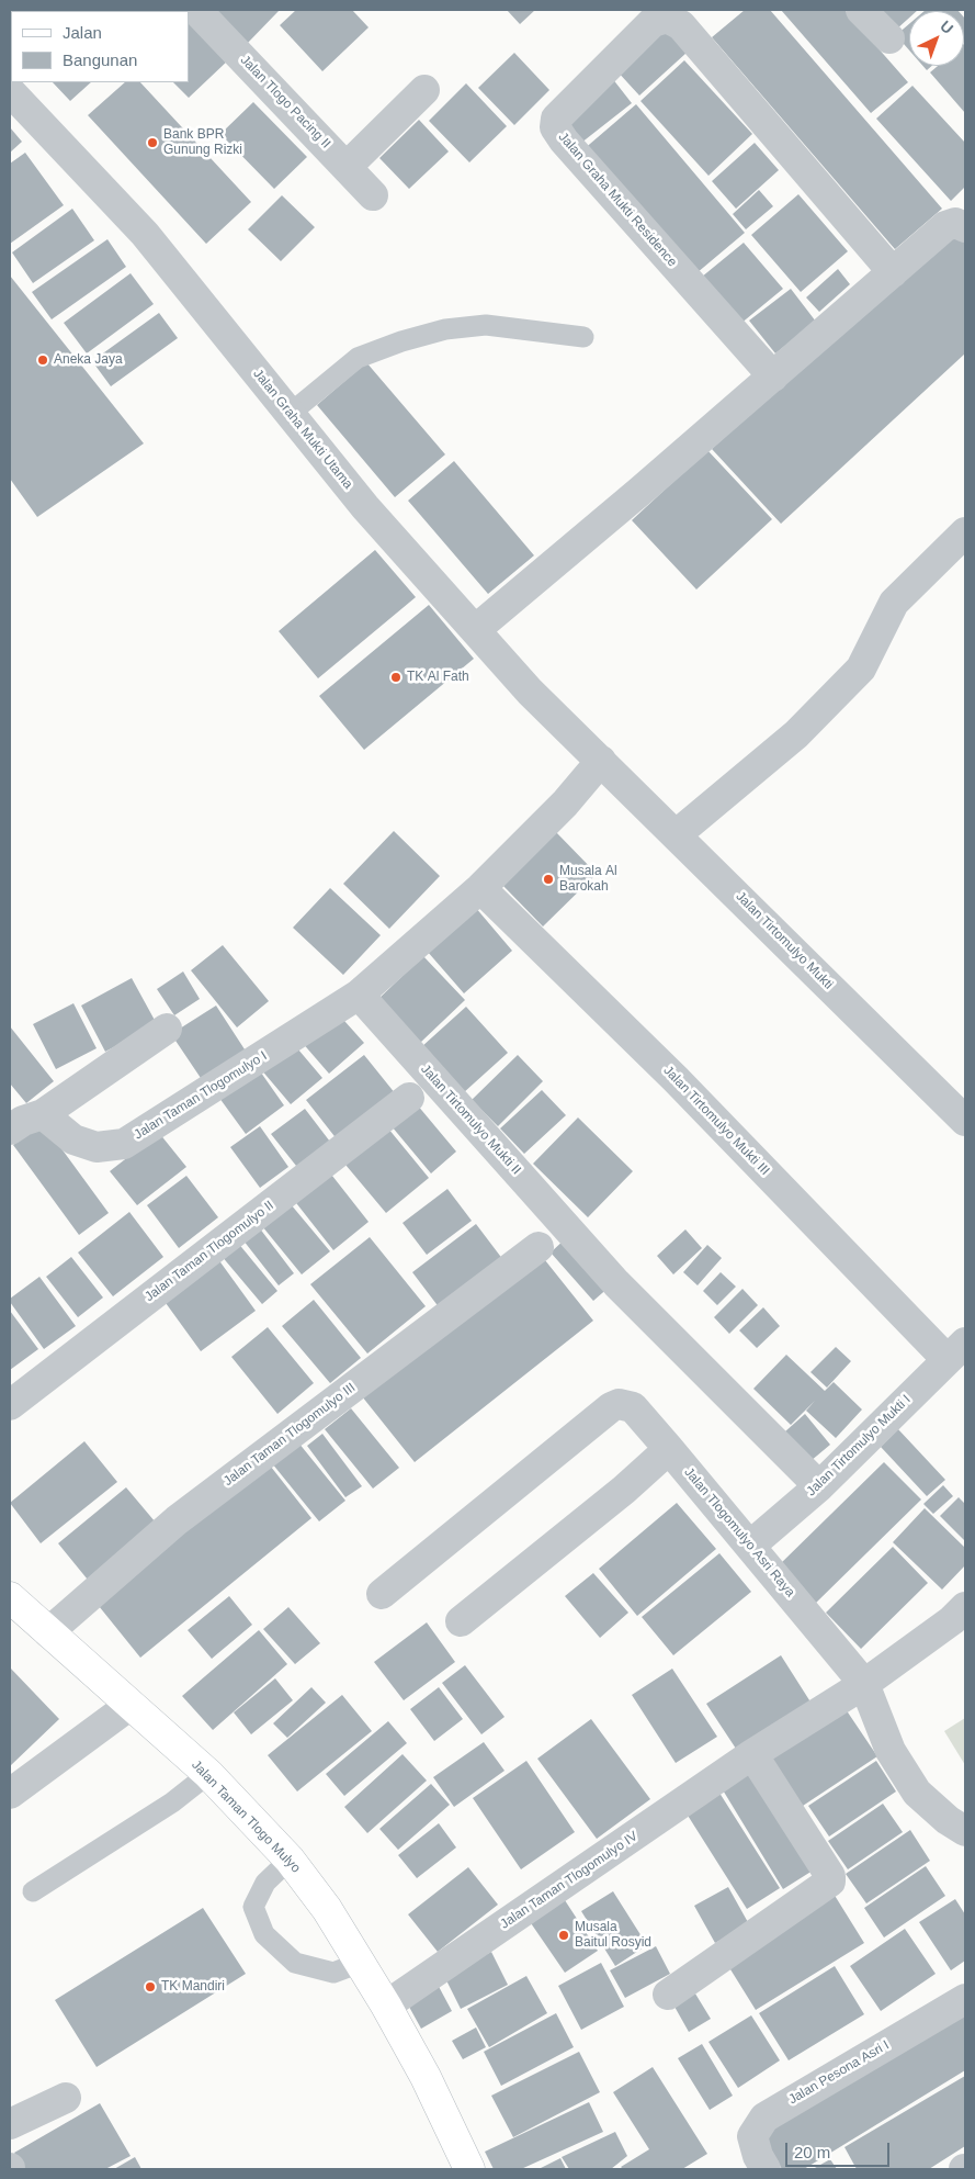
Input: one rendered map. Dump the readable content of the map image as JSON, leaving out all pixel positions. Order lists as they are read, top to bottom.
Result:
{
  "streets": {
    "street": [
      "Jalan Tlogo Pacing II",
      "Jalan Graha Mukti Residence",
      "Jalan Graha Mukti Utama",
      "Jalan Tirtomulyo Mukti",
      "Jalan Taman Tlogomulyo I",
      "Jalan Tirtomulyo Mukti II",
      "Jalan Tirtomulyo Mukti III",
      "Jalan Taman Tlogomulyo II",
      "Jalan Taman Tlogomulyo III",
      "Jalan Tirtomulyo Mukti I",
      "Jalan Tlogomulyo Asri Raya",
      "Jalan Taman Tlogo Mulyo",
      "Jalan Taman Tlogomulyo IV",
      "Jalan Pesona Asri I"
    ]
  },
  "crossings": [
    ["Jalan Graha Mukti Utama", "Jalan Tirtomulyo Mukti"],
    ["Jalan Taman Tlogomulyo I", "Jalan Tirtomulyo Mukti II"],
    ["Jalan Tirtomulyo Mukti II", "Jalan Tirtomulyo Mukti I"],
    ["Jalan Tirtomulyo Mukti III", "Jalan Tirtomulyo Mukti I"],
    ["Jalan Taman Tlogomulyo III", "Jalan Taman Tlogo Mulyo"],
    ["Jalan Tirtomulyo Mukti I", "Jalan Tlogomulyo Asri Raya"],
    ["Jalan Tlogomulyo Asri Raya", "Jalan Taman Tlogomulyo IV"],
    ["Jalan Taman Tlogo Mulyo", "Jalan Taman Tlogomulyo IV"]
  ],
  "places": [
    "Bank BPR Gunung Rizki",
    "Aneka Jaya",
    "TK Al Fath",
    "Musala Al Barokah",
    "Musala Baitul Rosyid",
    "TK Mandiri"
  ],
  "legend": ["Jalan", "Bangunan"],
  "scale_bar": "20 m",
  "north": "top right"
}
